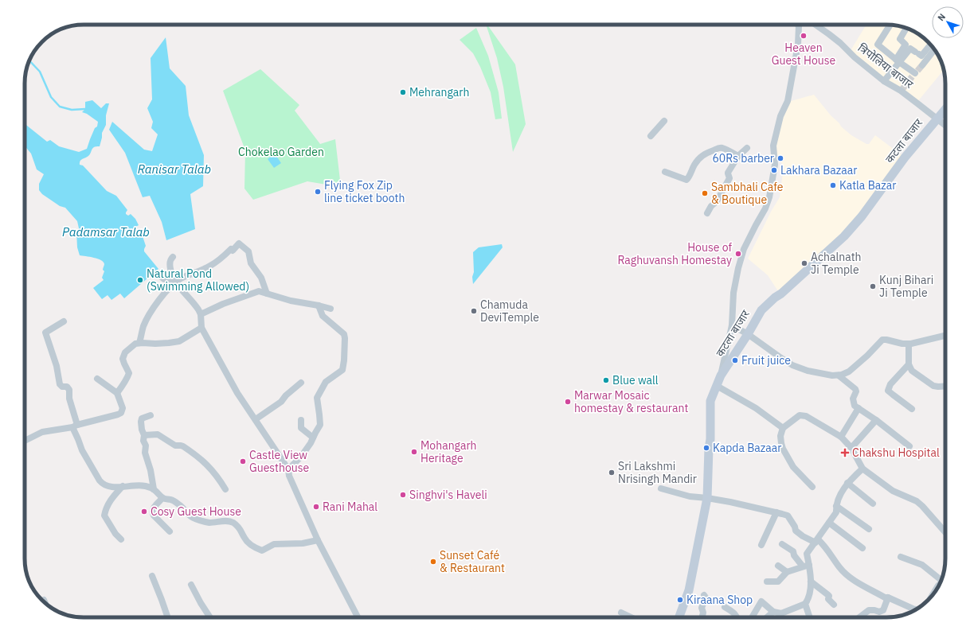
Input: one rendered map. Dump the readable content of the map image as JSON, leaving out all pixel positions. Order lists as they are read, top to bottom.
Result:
{
  "streets": {
    "street": ["त्रिपोलिया बाजार", "कटला बाजार"]
  },
  "crossings": [
    ["त्रिपोलिया बाजार", "कटला बाजार"]
  ],
  "water": ["Ranisar Talab", "Padamsar Talab"],
  "parks": ["Chokelao Garden"],
  "places": {
    "other": [
      "Heaven Guest House",
      "Mehrangarh",
      "60Rs barber",
      "Lakhara Bazaar",
      "Katla Bazar",
      "Flying Fox Zip line ticket booth",
      "Sambhali Cafe & Boutique",
      "House of Raghuvansh Homestay",
      "Achalnath Ji Temple",
      "Natural Pond (Swimming Allowed)",
      "Kunj Bihari Ji Temple",
      "Chamuda DeviTemple",
      "Fruit juice",
      "Blue wall",
      "Marwar Mosaic homestay & restaurant",
      "Kapda Bazaar",
      "Mohangarh Heritage",
      "Castle View Guesthouse",
      "Sri Lakshmi Nrisingh Mandir",
      "Singhvi's Haveli",
      "Rani Mahal",
      "Cosy Guest House",
      "Sunset Café & Restaurant",
      "Kiraana Shop"
    ],
    "health": ["Chakshu Hospital"]
  },
  "north": "top left"
}
